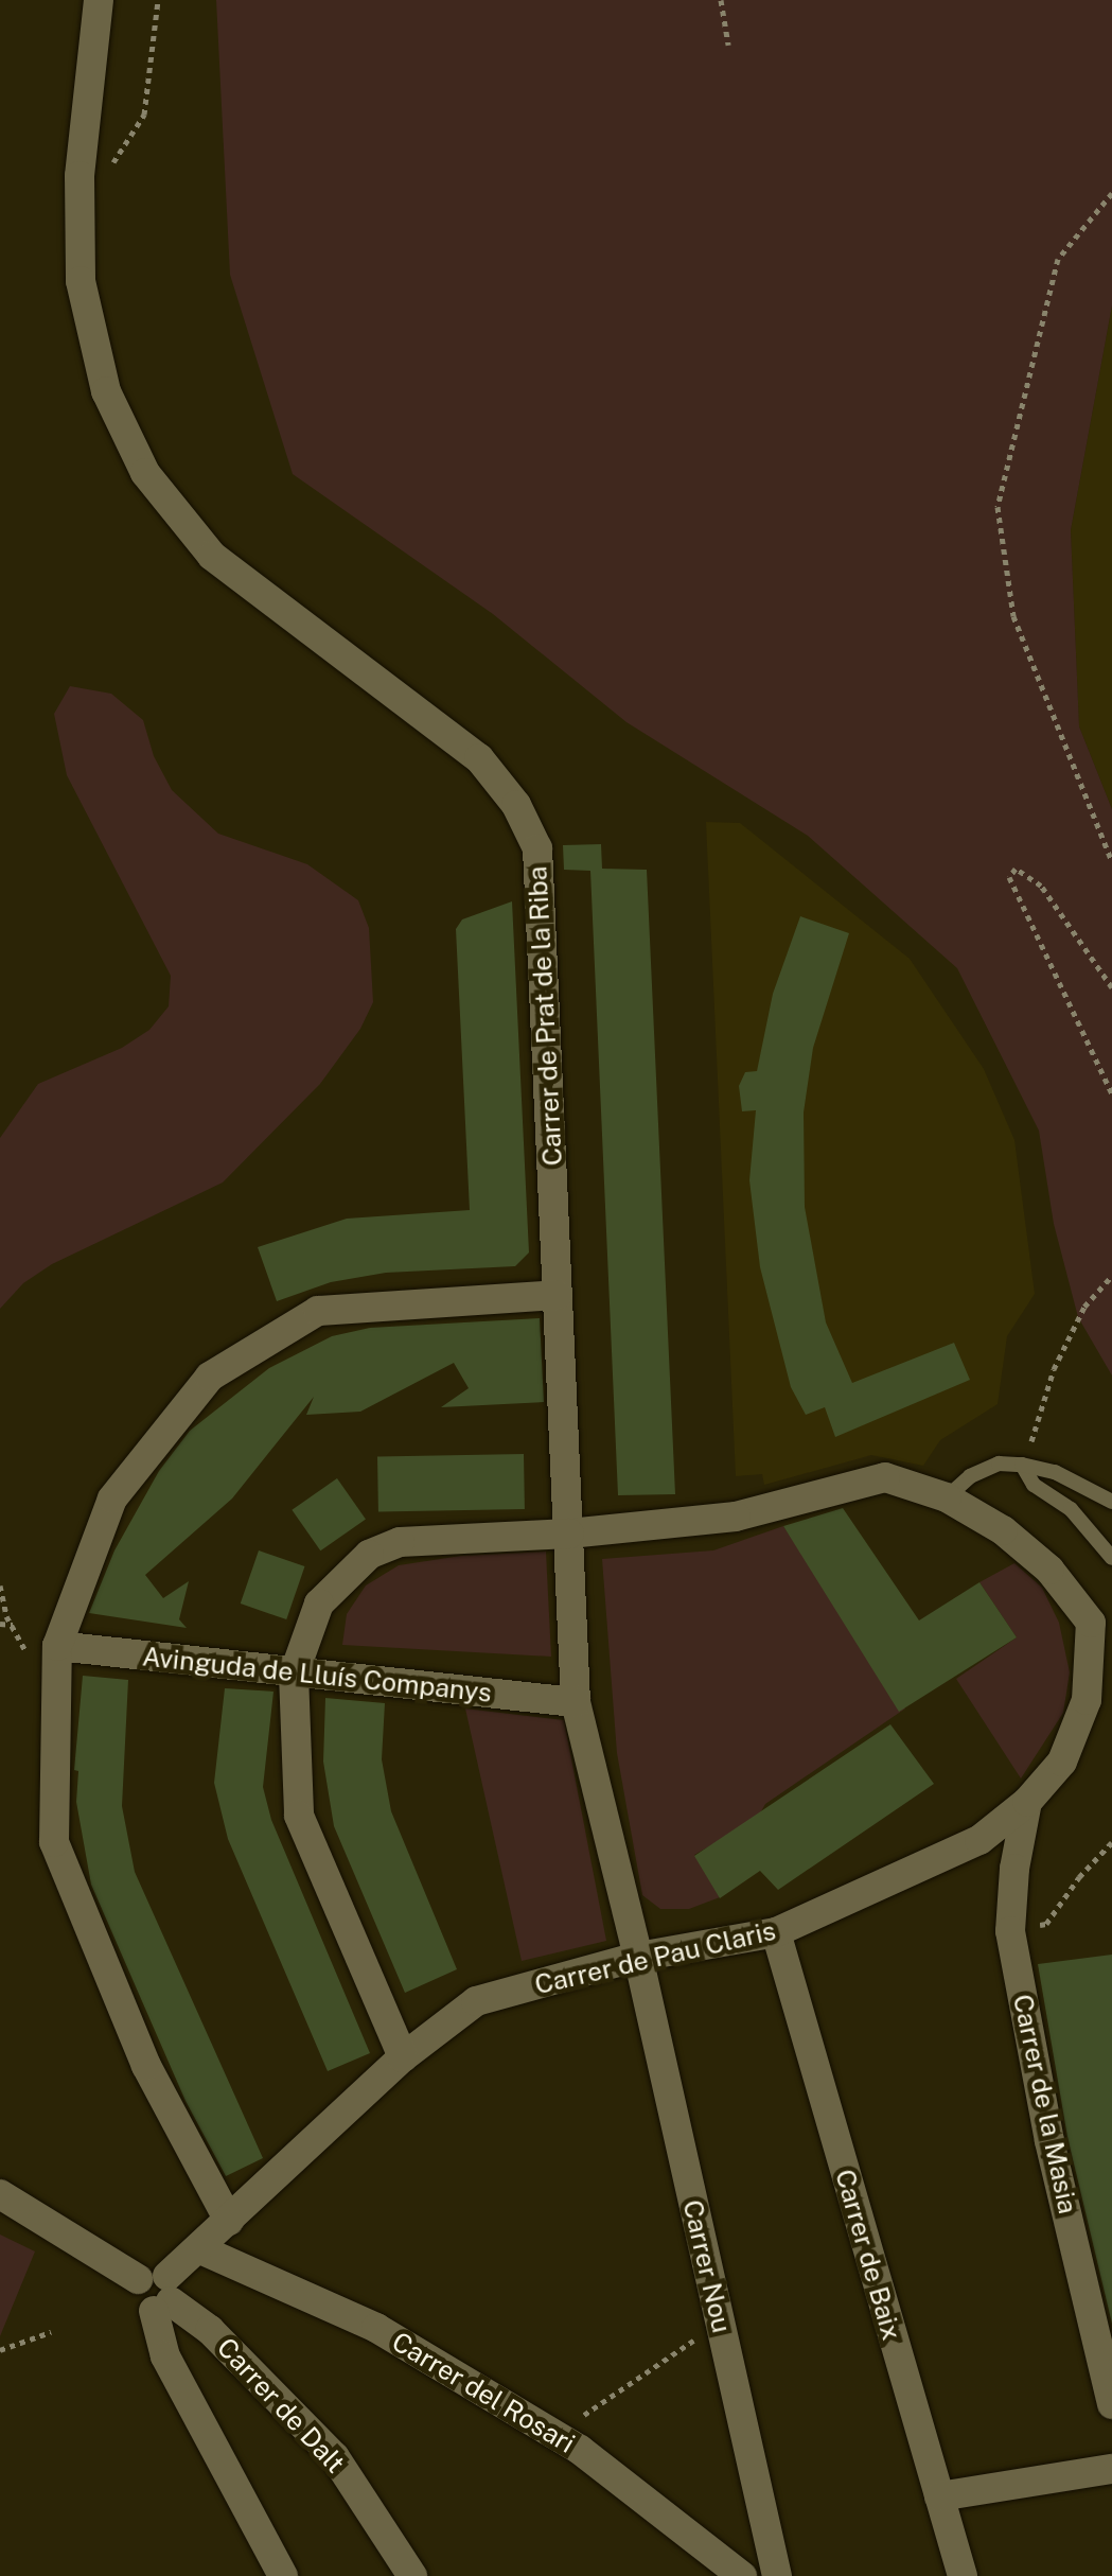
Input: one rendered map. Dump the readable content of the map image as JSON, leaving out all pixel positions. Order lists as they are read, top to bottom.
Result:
{
  "streets": {
    "street": [
      "Carrer de Prat de la Riba",
      "Avinguda de Lluís Companys",
      "Carrer de Pau Claris",
      "Carrer de la Masia",
      "Carrer de Baix",
      "Carrer Nou",
      "Carrer del Rosari",
      "Carrer de Dalt"
    ]
  },
  "crossings": [
    ["Carrer de Prat de la Riba", "Avinguda de Lluís Companys"],
    ["Carrer de Prat de la Riba", "Carrer de Pau Claris"],
    ["Carrer de Prat de la Riba", "Carrer Nou"],
    ["Carrer de Pau Claris", "Carrer de la Masia"],
    ["Carrer de Pau Claris", "Carrer de Baix"],
    ["Carrer de Pau Claris", "Carrer Nou"],
    ["Carrer de Pau Claris", "Carrer del Rosari"],
    ["Carrer de Pau Claris", "Carrer de Dalt"],
    ["Carrer Nou", "Carrer del Rosari"]
  ]
}
